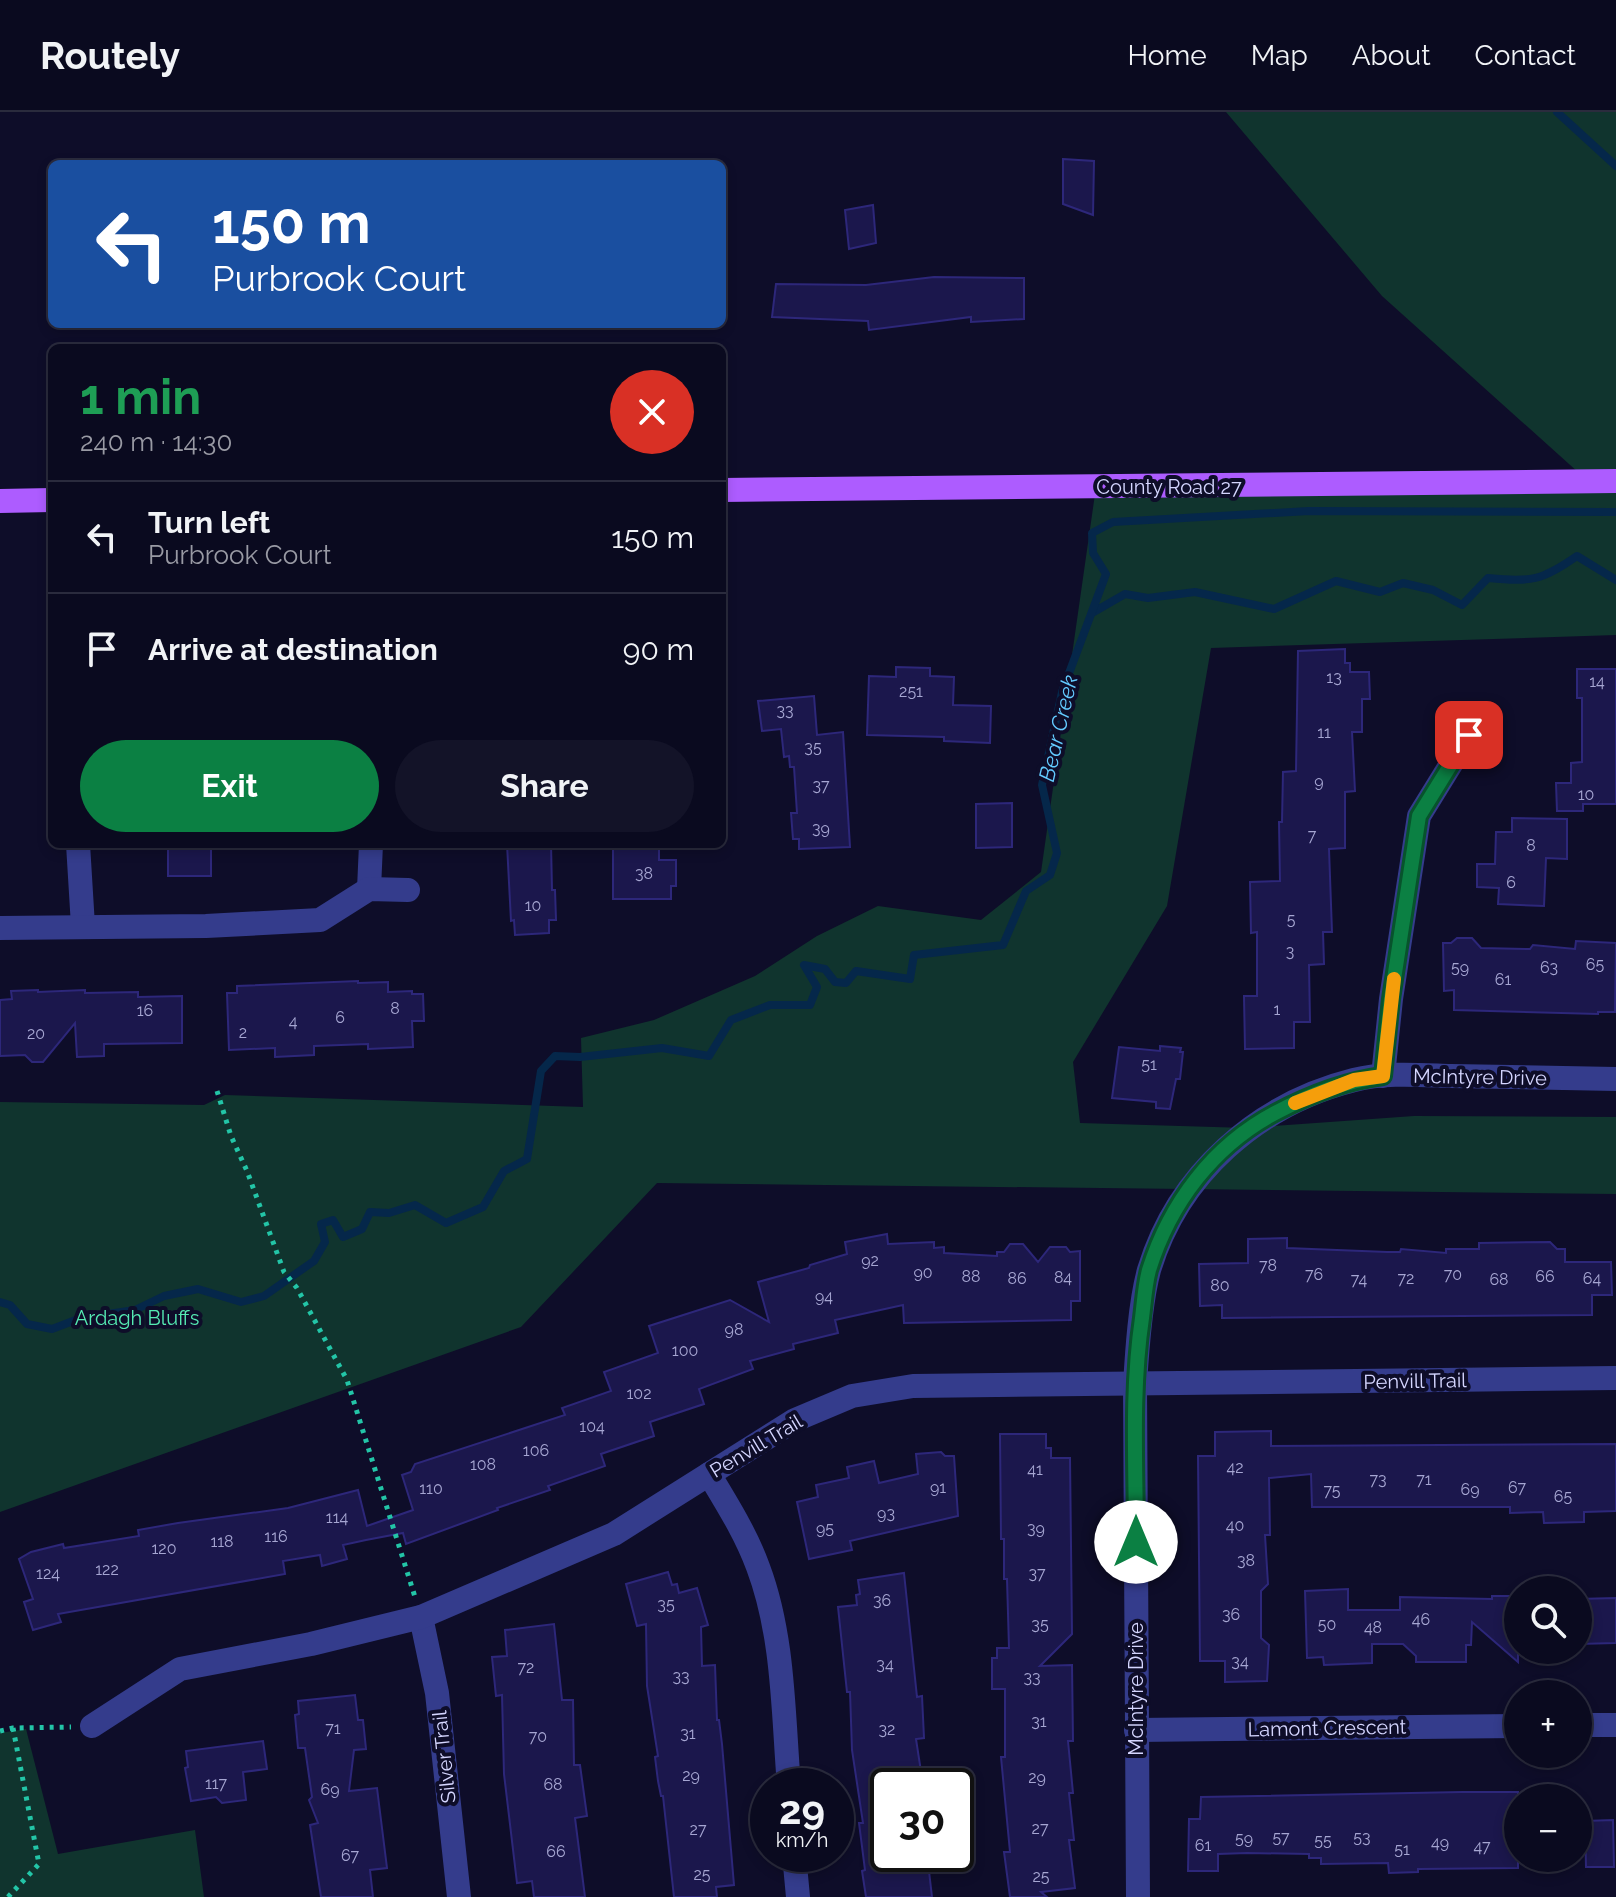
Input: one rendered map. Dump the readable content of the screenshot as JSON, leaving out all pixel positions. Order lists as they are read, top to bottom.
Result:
{
  "streets": {
    "main road": ["County Road 27"],
    "street": [
      "McIntyre Drive",
      "Penvill Trail",
      "Lamont Crescent",
      "Silver Trail"
    ]
  },
  "crossings": [
    ["McIntyre Drive", "Penvill Trail"],
    ["McIntyre Drive", "Lamont Crescent"],
    ["Penvill Trail", "Silver Trail"]
  ],
  "water": ["Bear Creek"],
  "parks": ["Ardagh Bluffs"],
  "house_numbers": [
    "13",
    "14",
    "251",
    "33",
    "11",
    "35",
    "9",
    "37",
    "10",
    "39",
    "7",
    "8",
    "38",
    "6",
    "10",
    "5",
    "3",
    "65",
    "59",
    "63",
    "61",
    "8",
    "1",
    "16",
    "6",
    "4",
    "2",
    "20",
    "51",
    "92",
    "78",
    "90",
    "76",
    "70",
    "88",
    "66",
    "84",
    "86",
    "72",
    "64",
    "74",
    "68",
    "80",
    "94",
    "98",
    "100",
    "102",
    "104",
    "106",
    "108",
    "42",
    "41",
    "73",
    "71",
    "91",
    "67",
    "110",
    "69",
    "75",
    "65",
    "93",
    "114",
    "40",
    "95",
    "39",
    "116",
    "118",
    "120",
    "38",
    "122",
    "124",
    "37",
    "36",
    "35",
    "36",
    "46",
    "35",
    "50",
    "48",
    "34",
    "34",
    "72",
    "33",
    "33",
    "31",
    "71",
    "32",
    "31",
    "70",
    "29",
    "29",
    "117",
    "68",
    "69",
    "27",
    "27",
    "57",
    "53",
    "59",
    "55",
    "49",
    "61",
    "47",
    "51",
    "66",
    "67",
    "25",
    "25"
  ],
  "page": {
    "header": "Routely",
    "nav": [
      "Home",
      "Map",
      "About",
      "Contact"
    ],
    "turn": ["150 m", "Purbrook Court"],
    "heading": ["1 min", "240 m · 14:30"],
    "list": [
      {
        "name": "Turn left",
        "note": "Purbrook Court",
        "value": "150 m"
      },
      {
        "name": "Arrive at destination",
        "value": "90 m"
      }
    ],
    "buttons": ["Exit", "Share"],
    "map_buttons": ["+", "−"],
    "speed": "29 km/h",
    "limit": "30"
  }
}
